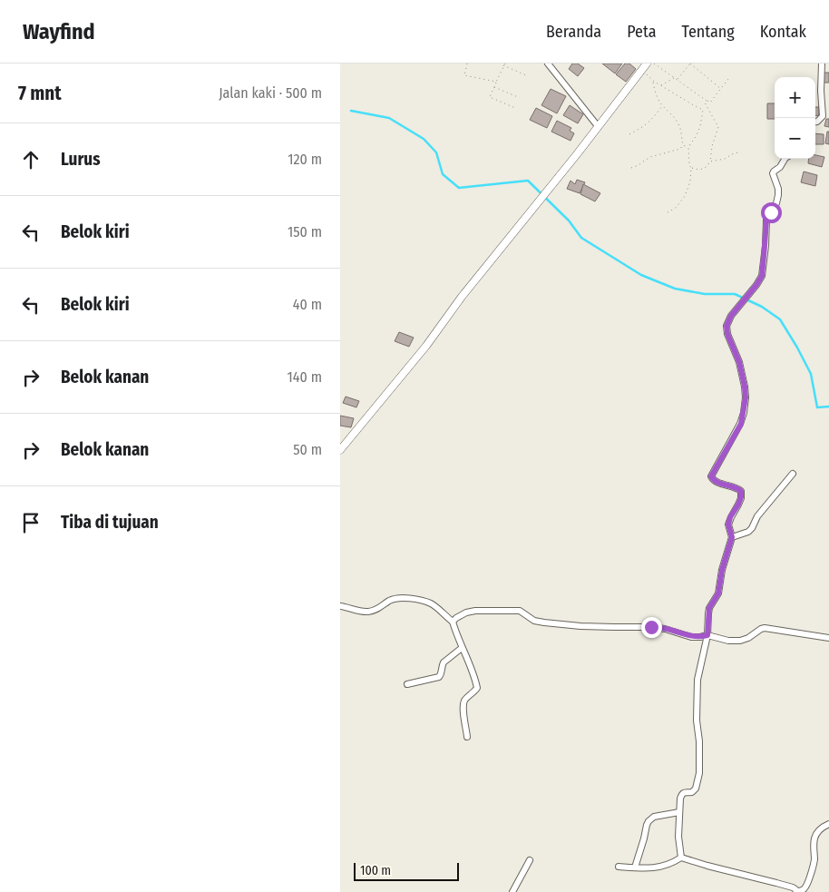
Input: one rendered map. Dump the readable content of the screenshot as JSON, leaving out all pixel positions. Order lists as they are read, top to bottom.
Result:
{
  "scale_bar": "100 m",
  "page": {
    "header": "Wayfind",
    "nav": [
      "Beranda",
      "Peta",
      "Tentang",
      "Kontak"
    ],
    "heading": ["7 mnt", "Jalan kaki · 500 m"],
    "map_buttons": ["+", "−"],
    "list": [
      ["Lurus", "120 m"],
      ["Belok kiri", "150 m"],
      ["Belok kiri", "40 m"],
      ["Belok kanan", "140 m"],
      ["Belok kanan", "50 m"],
      "Tiba di tujuan"
    ],
    "scale": "100 m"
  }
}
